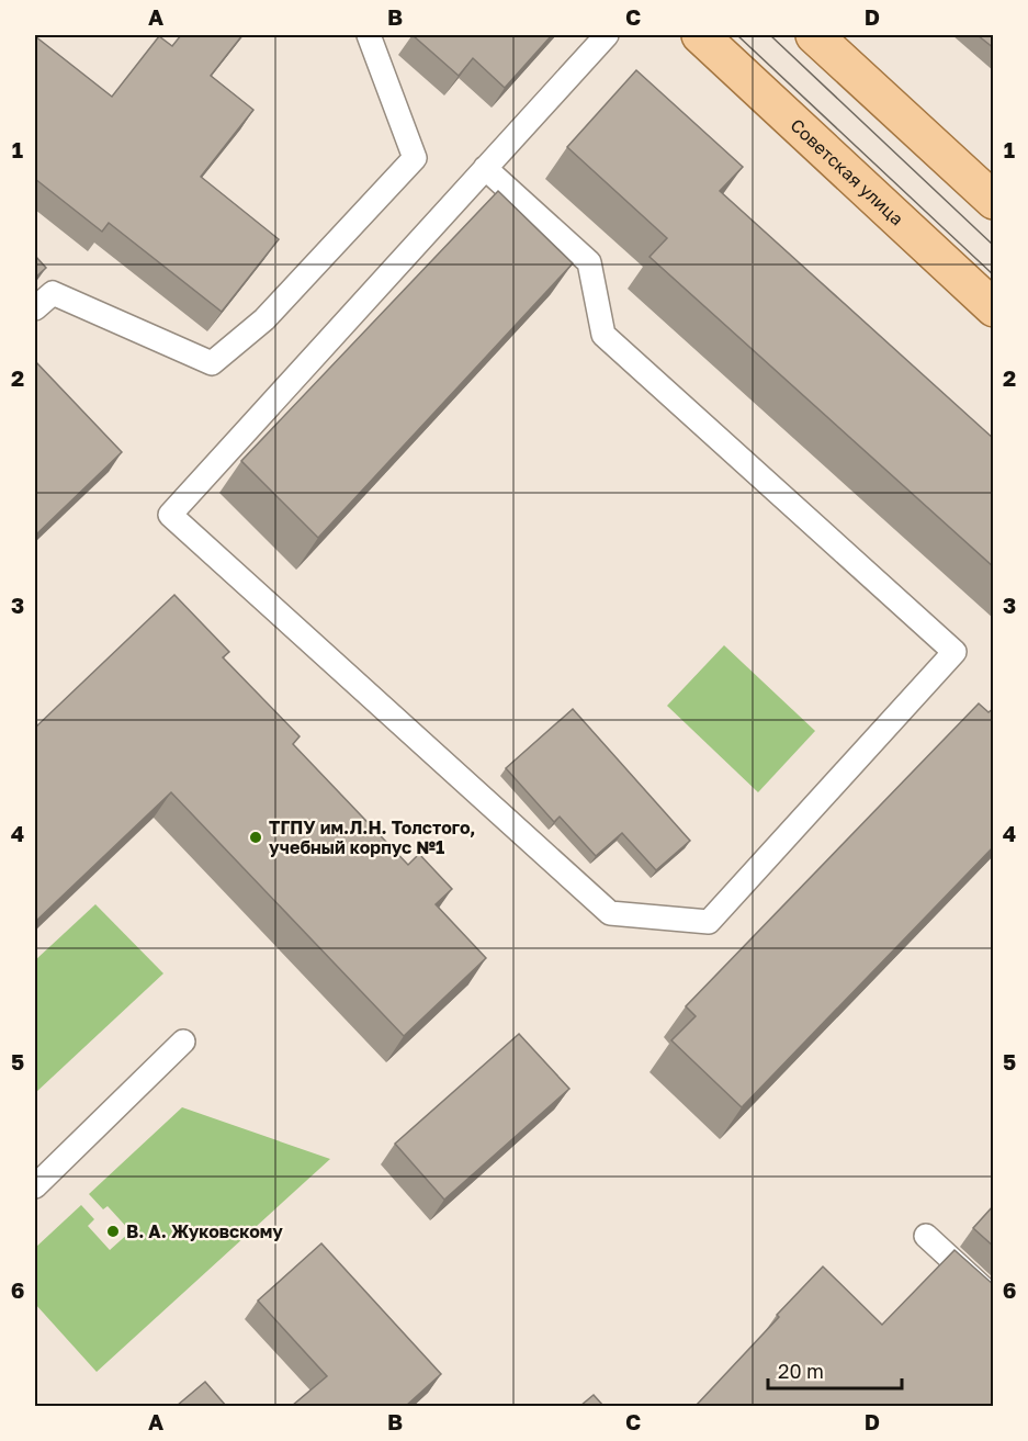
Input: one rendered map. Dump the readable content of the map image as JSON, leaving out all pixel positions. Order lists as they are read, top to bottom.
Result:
{
  "streets": {
    "main road": ["Советская улица"]
  },
  "places": ["ТГПУ им.Л.Н. Толстого, учебный корпус №1", "В. А. Жуковскому"],
  "scale_bar": "20 m",
  "grid": {
    "columns": [
      "A",
      "B",
      "C",
      "D"
    ],
    "rows": [
      "1",
      "2",
      "3",
      "4",
      "5",
      "6"
    ]
  }
}
